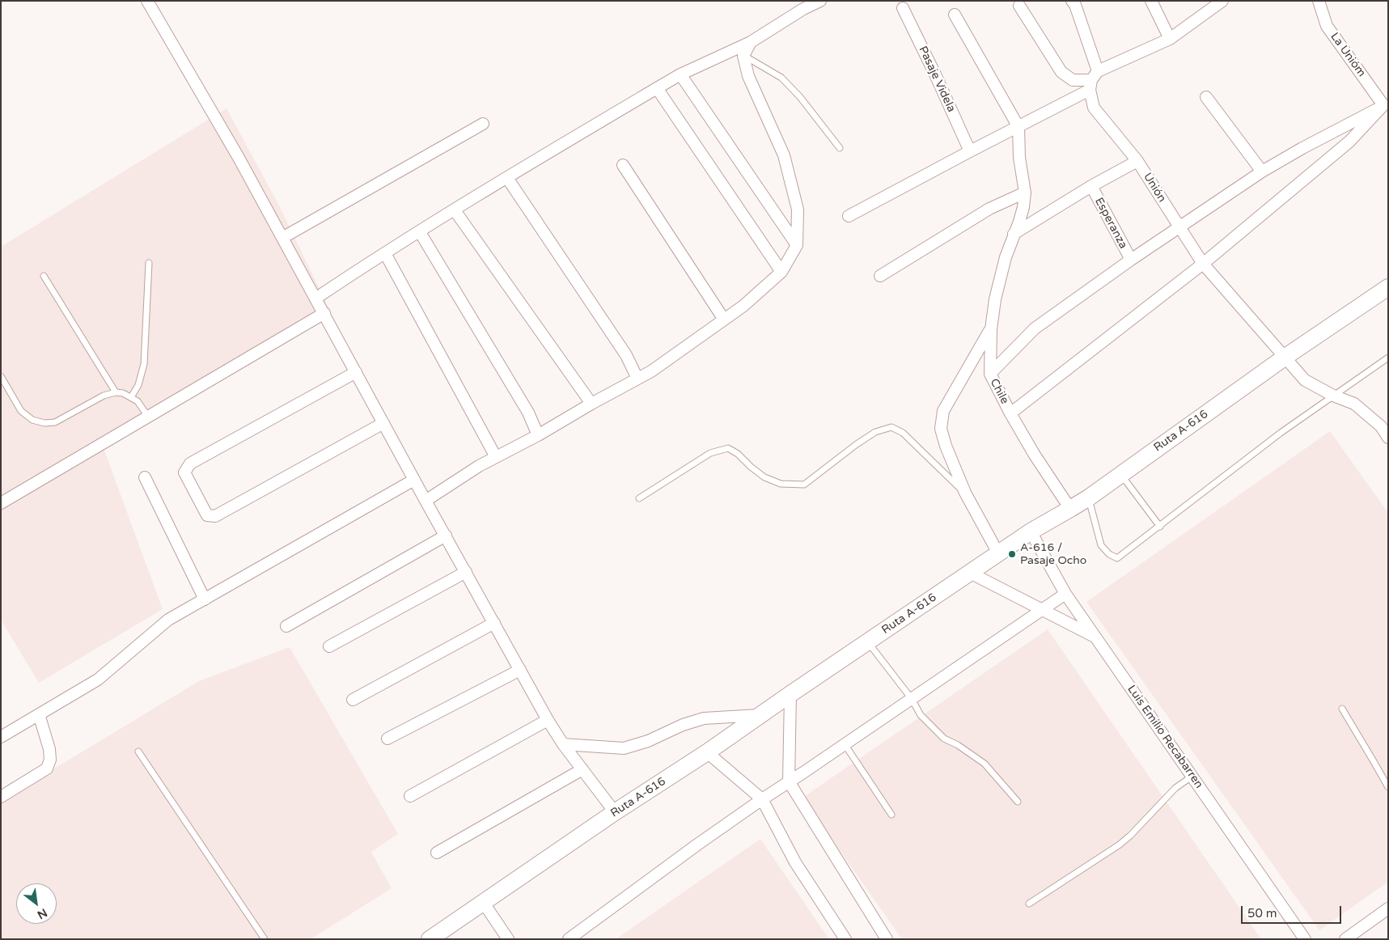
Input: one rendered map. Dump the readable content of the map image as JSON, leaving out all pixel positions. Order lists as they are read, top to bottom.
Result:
{
  "streets": {
    "main road": ["Ruta A-616"],
    "street": [
      "La Unióm",
      "Pasaje Videla",
      "Unión",
      "Esperanza",
      "Chile",
      "Luis Emilio Recabarren"
    ]
  },
  "crossings": [
    ["Unión", "Ruta A-616"],
    ["Chile", "Ruta A-616"],
    ["Ruta A-616", "Luis Emilio Recabarren"]
  ],
  "places": ["A-616 / Pasaje Ocho"],
  "scale_bar": "50 m",
  "north": "bottom right"
}
